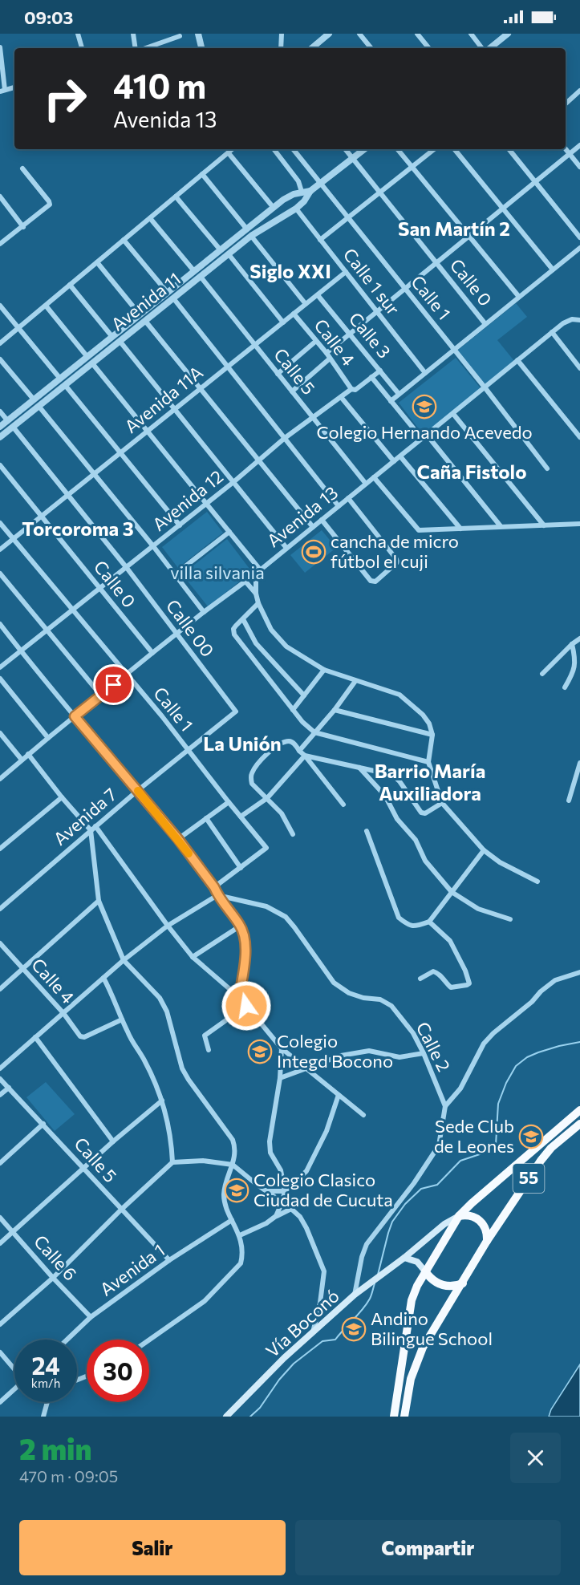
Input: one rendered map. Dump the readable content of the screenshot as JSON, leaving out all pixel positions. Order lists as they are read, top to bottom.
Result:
{
  "streets": {
    "highway": ["55"],
    "main road": ["Vía Boconó"],
    "street": [
      "Calle 1 sur",
      "Calle 0",
      "Calle 1",
      "Avenida 11",
      "Calle 3",
      "Calle 4",
      "Calle 5",
      "Avenida 11A",
      "Avenida 12",
      "Avenida 13",
      "Calle 00",
      "Avenida 7",
      "Calle 2",
      "Calle 6",
      "Avenida 1"
    ]
  },
  "crossings": [
    ["Calle 1 sur", "Avenida 11"],
    ["Calle 1 sur", "Avenida 11A"],
    ["Calle 0", "Avenida 11"],
    ["Calle 0", "Avenida 11A"],
    ["Calle 0", "Avenida 12"],
    ["Calle 0", "Avenida 13"],
    ["Calle 1", "Avenida 11"],
    ["Calle 1", "Avenida 11A"],
    ["Calle 1", "Avenida 12"],
    ["Calle 1", "Avenida 13"],
    ["Calle 1", "Avenida 7"],
    ["Avenida 11", "Calle 5"],
    ["Avenida 11", "Calle 00"],
    ["Calle 3", "Avenida 11A"],
    ["Calle 3", "Avenida 12"],
    ["Calle 3", "Avenida 13"],
    ["Calle 4", "Avenida 11A"],
    ["Calle 4", "Avenida 12"],
    ["Calle 4", "Avenida 13"],
    ["Calle 5", "Avenida 11A"],
    ["Calle 5", "Avenida 12"],
    ["Calle 5", "Avenida 13"],
    ["Calle 5", "Avenida 1"],
    ["Avenida 11A", "Calle 00"],
    ["Avenida 12", "Calle 00"],
    ["Avenida 13", "Calle 00"],
    ["Calle 00", "Avenida 7"],
    ["55", "Vía Boconó"],
    ["Calle 6", "Avenida 1"]
  ],
  "districts": [
    "San Martín 2",
    "Siglo XXI",
    "Caña Fistolo",
    "Torcoroma 3",
    "La Unión",
    "Barrio María Auxiliadora"
  ],
  "parks": ["villa silvania"],
  "places": {
    "school or university": [
      "Colegio Hernando Acevedo",
      "Colegio Integd Bocono",
      "Sede Club de Leones",
      "Colegio Clasico Ciudad de Cucuta",
      "Andino Bilingue School"
    ],
    "sports": ["cancha de micro fútbol el cuji"]
  },
  "page": {
    "status": "09:03",
    "turn": ["410 m", "Avenida 13"],
    "speed": "24 km/h",
    "limit": "30",
    "heading": ["2 min", "470 m · 09:05"],
    "buttons": ["Salir", "Compartir"]
  }
}
